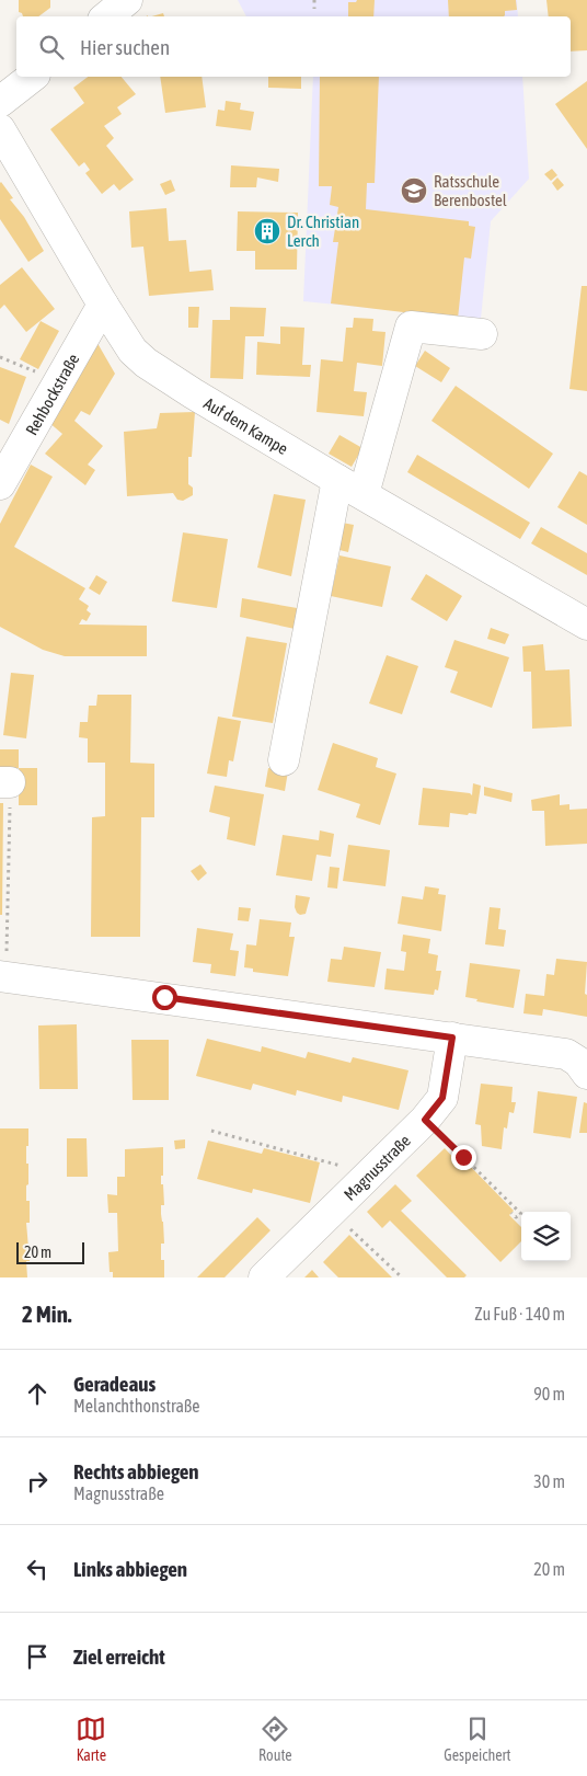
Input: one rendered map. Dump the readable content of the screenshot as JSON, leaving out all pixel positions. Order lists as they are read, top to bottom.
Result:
{
  "streets": {
    "street": ["Rehbockstraße", "Auf dem Kampe", "Magnusstraße"]
  },
  "crossings": [
    ["Rehbockstraße", "Auf dem Kampe"]
  ],
  "places": {
    "school or university": ["Ratsschule Berenbostel"],
    "building": ["Dr. Christian Lerch"]
  },
  "scale_bar": "20 m",
  "page": {
    "search": "Hier suchen",
    "scale": "20 m",
    "heading": ["2 Min.", "Zu Fuß · 140 m"],
    "list": [
      ["Geradeaus", "Melanchthonstraße", "90 m"],
      ["Rechts abbiegen", "Magnusstraße", "30 m"],
      ["Links abbiegen", "20 m"],
      "Ziel erreicht"
    ],
    "nav": ["Karte", "Route", "Gespeichert"]
  }
}
